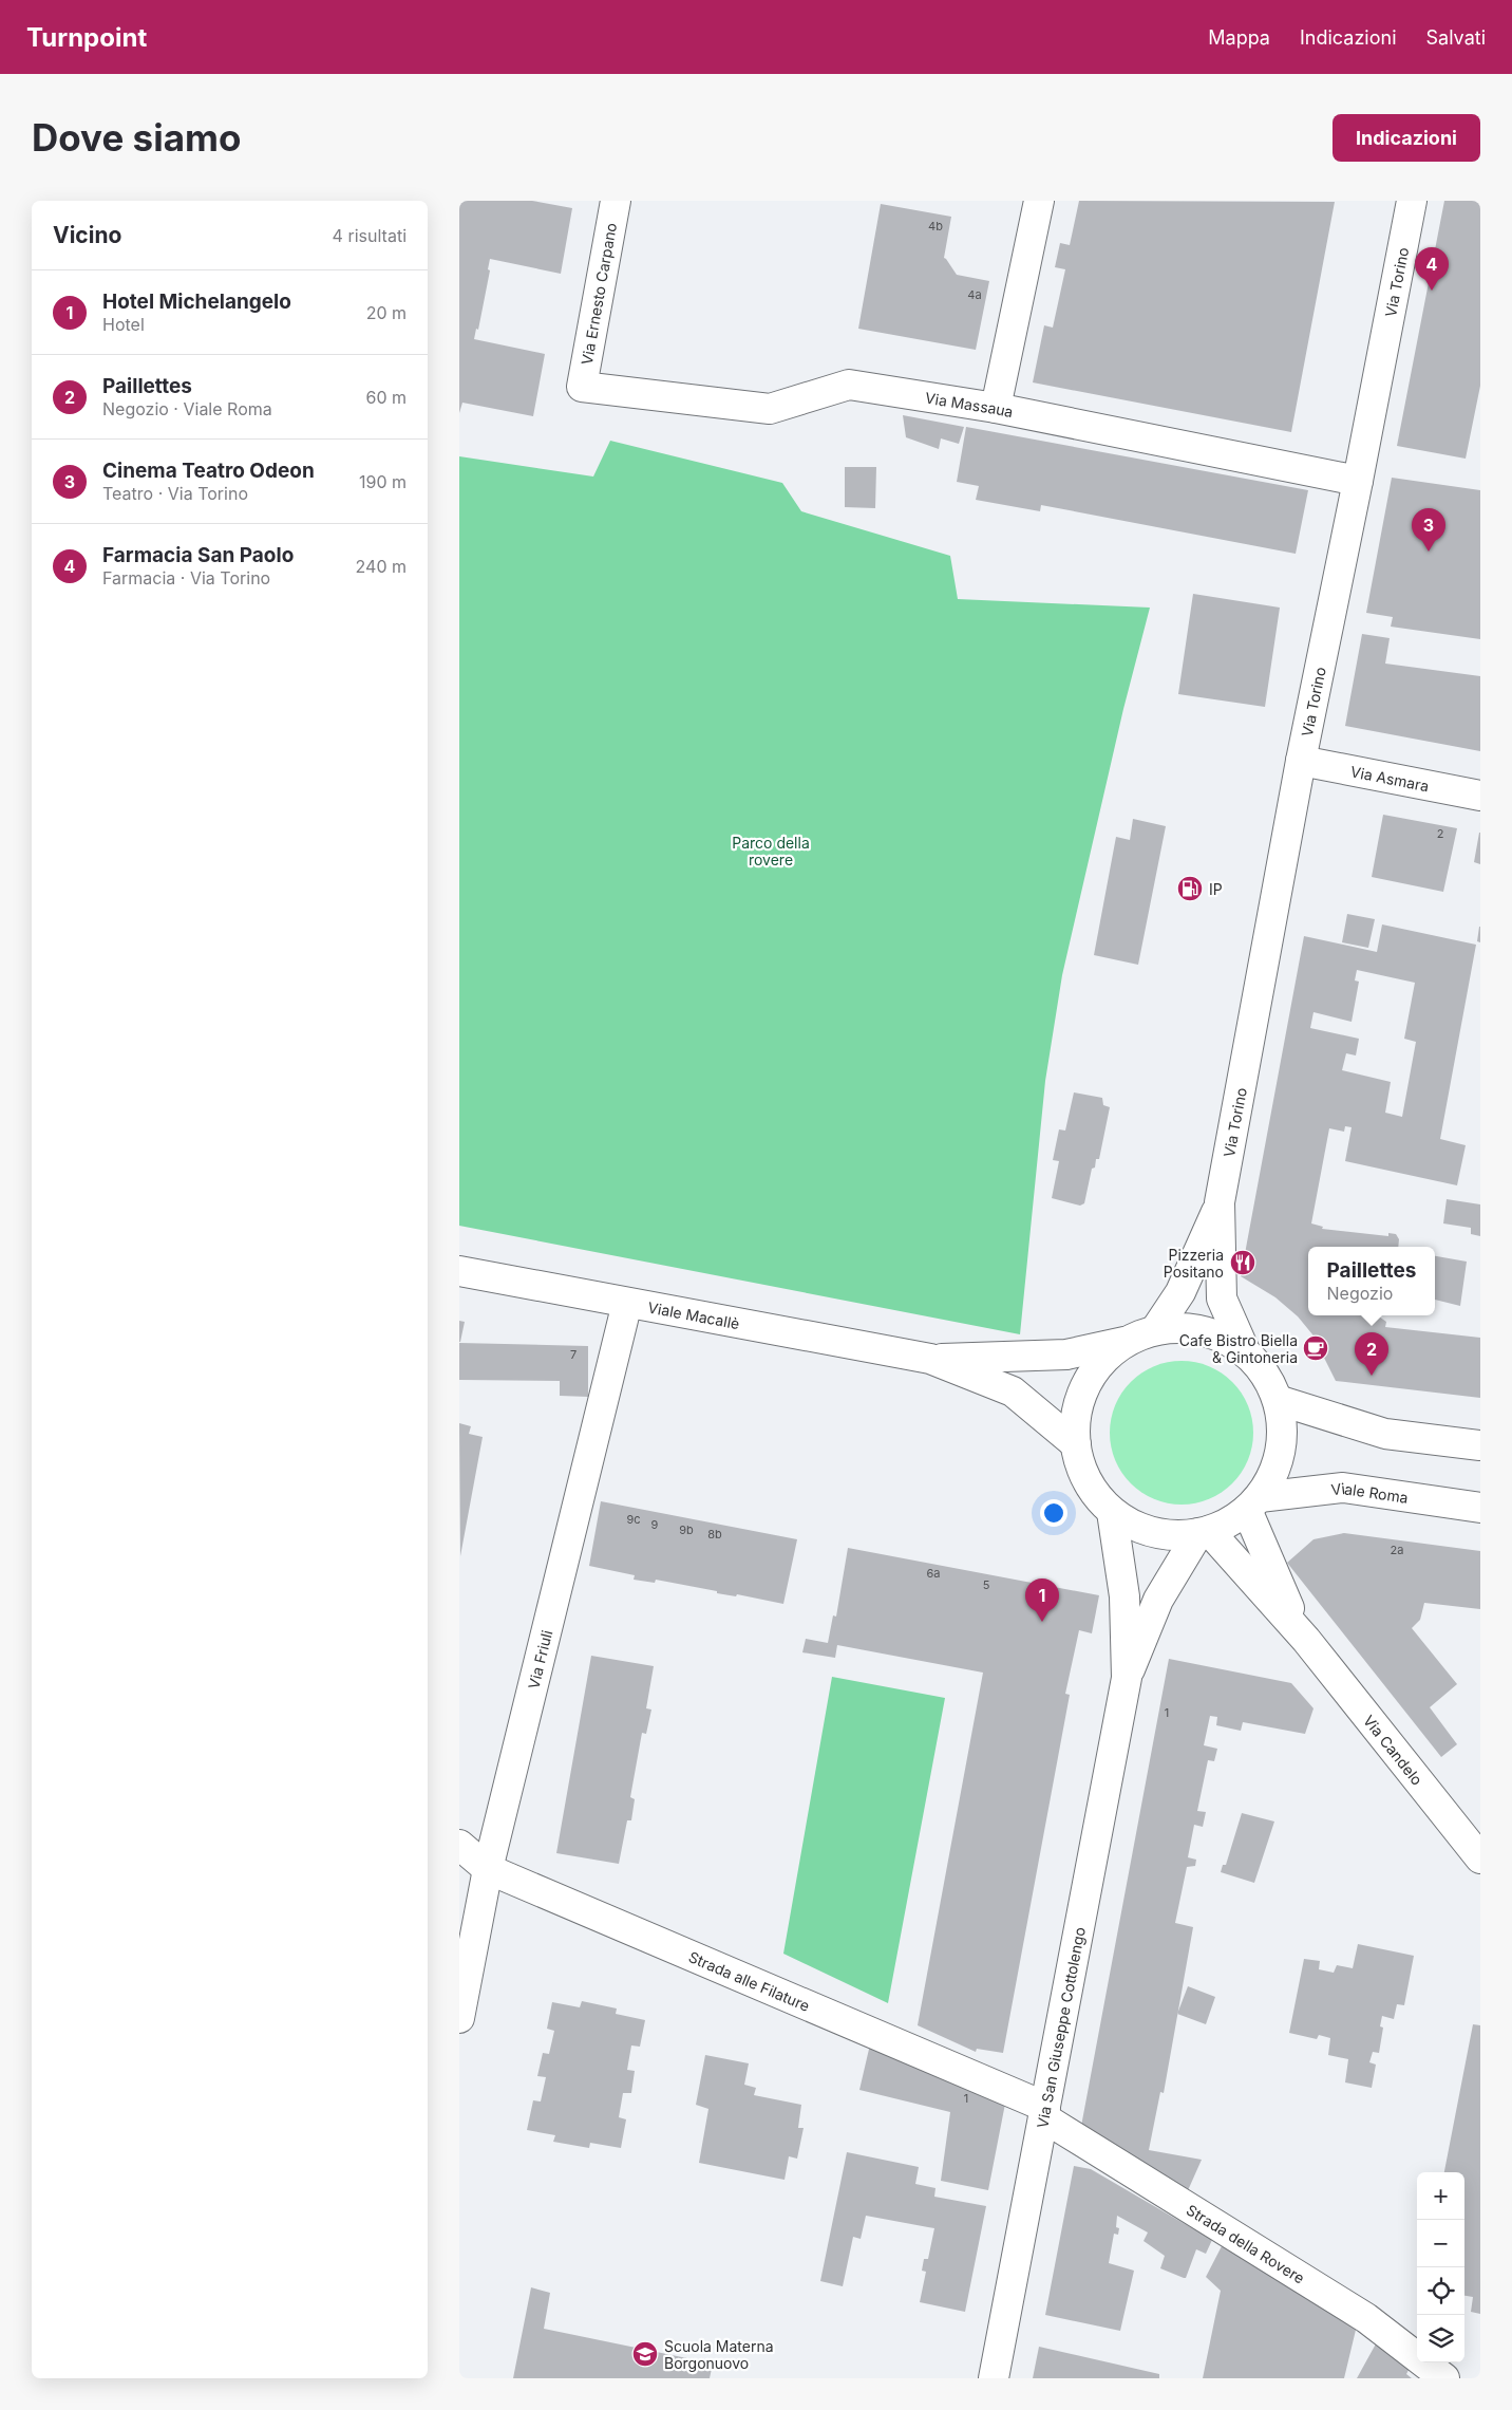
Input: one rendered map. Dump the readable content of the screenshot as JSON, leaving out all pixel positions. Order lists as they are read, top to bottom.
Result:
{
  "streets": {
    "street": [
      "Via Torino",
      "Via Ernesto Carpano",
      "Via Massaua",
      "Via Asmara",
      "Viale Macallè",
      "Viale Roma",
      "Via Friuli",
      "Via Candelo",
      "Strada alle Filature",
      "Via San Giuseppe Cottolengo",
      "Strada della Rovere"
    ]
  },
  "crossings": [
    ["Via Torino", "Via Massaua"],
    ["Via Torino", "Via Asmara"],
    ["Via Torino", "Viale Macallè"],
    ["Via Ernesto Carpano", "Via Massaua"],
    ["Viale Macallè", "Via Friuli"],
    ["Viale Roma", "Via Candelo"],
    ["Via Friuli", "Strada alle Filature"],
    ["Via Candelo", "Via San Giuseppe Cottolengo"],
    ["Strada alle Filature", "Via San Giuseppe Cottolengo"],
    ["Strada alle Filature", "Strada della Rovere"],
    ["Via San Giuseppe Cottolengo", "Strada della Rovere"]
  ],
  "parks": ["Parco della rovere"],
  "places": {
    "fuel station": ["IP"],
    "restaurant": ["Pizzeria Positano"],
    "cafe": ["Cafe Bistro Biella & Gintoneria"],
    "school or university": ["Scuola Materna Borgonuovo"]
  },
  "house_numbers": [
    "4b",
    "4a",
    "2",
    "7",
    "9c",
    "9",
    "9b",
    "8b",
    "2a",
    "6a",
    "5",
    "1",
    "1"
  ],
  "page": {
    "header": "Turnpoint",
    "nav": ["Mappa", "Indicazioni", "Salvati"],
    "buttons": "Indicazioni",
    "title": "Dove siamo",
    "heading": ["Vicino", "4 risultati"],
    "pins": [
      "4",
      "3",
      "2",
      "1"
    ],
    "list": [
      {
        "mark": "1",
        "name": "Hotel Michelangelo",
        "note": "Hotel",
        "value": "20 m"
      },
      {
        "mark": "2",
        "name": "Paillettes",
        "note": "Negozio · Viale Roma",
        "value": "60 m"
      },
      {
        "mark": "3",
        "name": "Cinema Teatro Odeon",
        "note": "Teatro · Via Torino",
        "value": "190 m"
      },
      {
        "mark": "4",
        "name": "Farmacia San Paolo",
        "note": "Farmacia · Via Torino",
        "value": "240 m"
      }
    ],
    "popup": ["Paillettes", "Negozio"],
    "map_buttons": ["+", "−"]
  }
}
